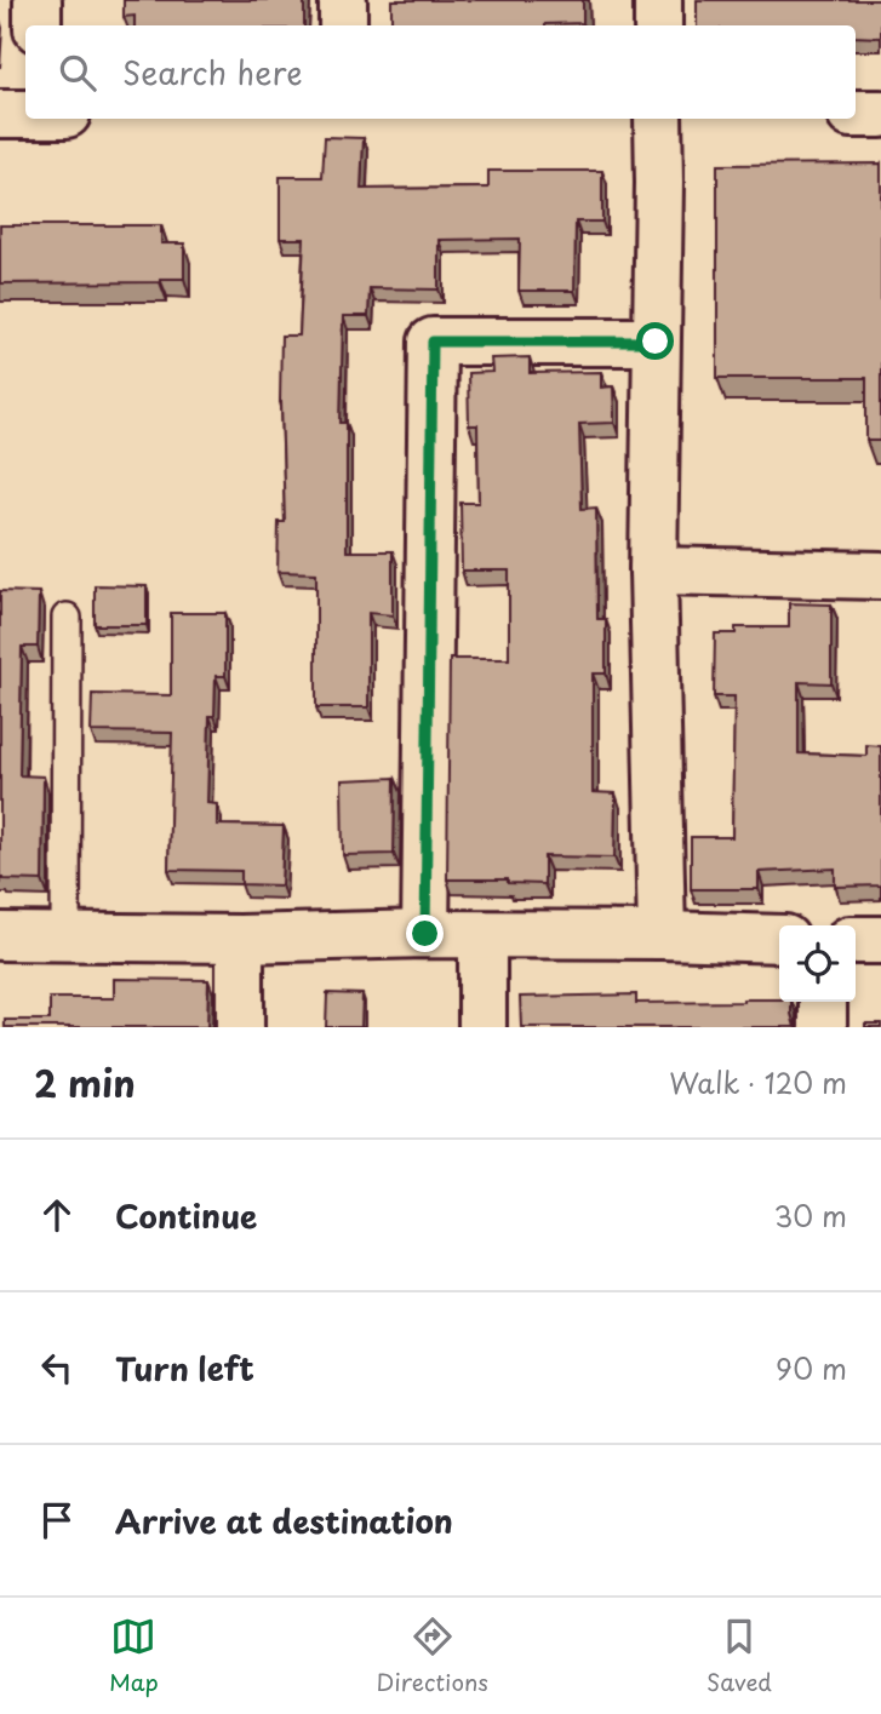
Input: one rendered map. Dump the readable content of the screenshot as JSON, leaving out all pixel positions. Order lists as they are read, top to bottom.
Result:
{
  "page": {
    "search": "Search here",
    "heading": ["2 min", "Walk · 120 m"],
    "list": [
      ["Continue", "30 m"],
      ["Turn left", "90 m"],
      "Arrive at destination"
    ],
    "nav": ["Map", "Directions", "Saved"]
  }
}
